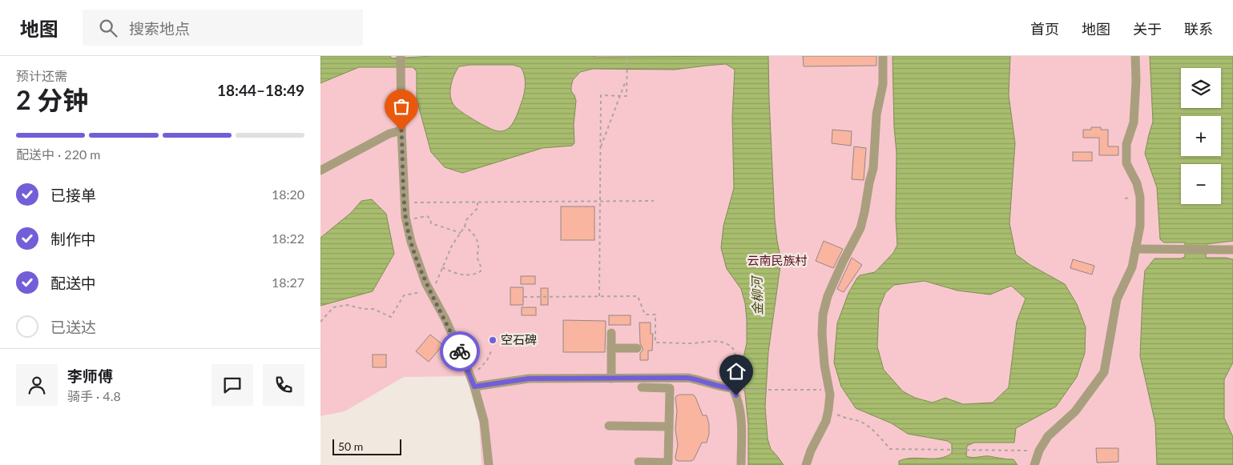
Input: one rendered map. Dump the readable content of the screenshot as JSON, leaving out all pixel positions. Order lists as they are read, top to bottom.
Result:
{
  "water": ["金柳河"],
  "parks": ["云南民族村"],
  "places": ["空石碑"],
  "scale_bar": "50 m",
  "page": {
    "header": "地图",
    "search": "搜索地点",
    "nav": [
      "首页",
      "地图",
      "关于",
      "联系"
    ],
    "heading": ["2 分钟", "预计还需", "18:44–18:49"],
    "panel": ["李师傅", "骑手 · 4.8"],
    "map_buttons": ["+", "−"],
    "bar": "配送中 · 220 m",
    "list": [
      ["已接单", "18:20"],
      ["制作中", "18:22"],
      ["配送中", "18:27"],
      "已送达"
    ],
    "scale": "50 m"
  }
}
